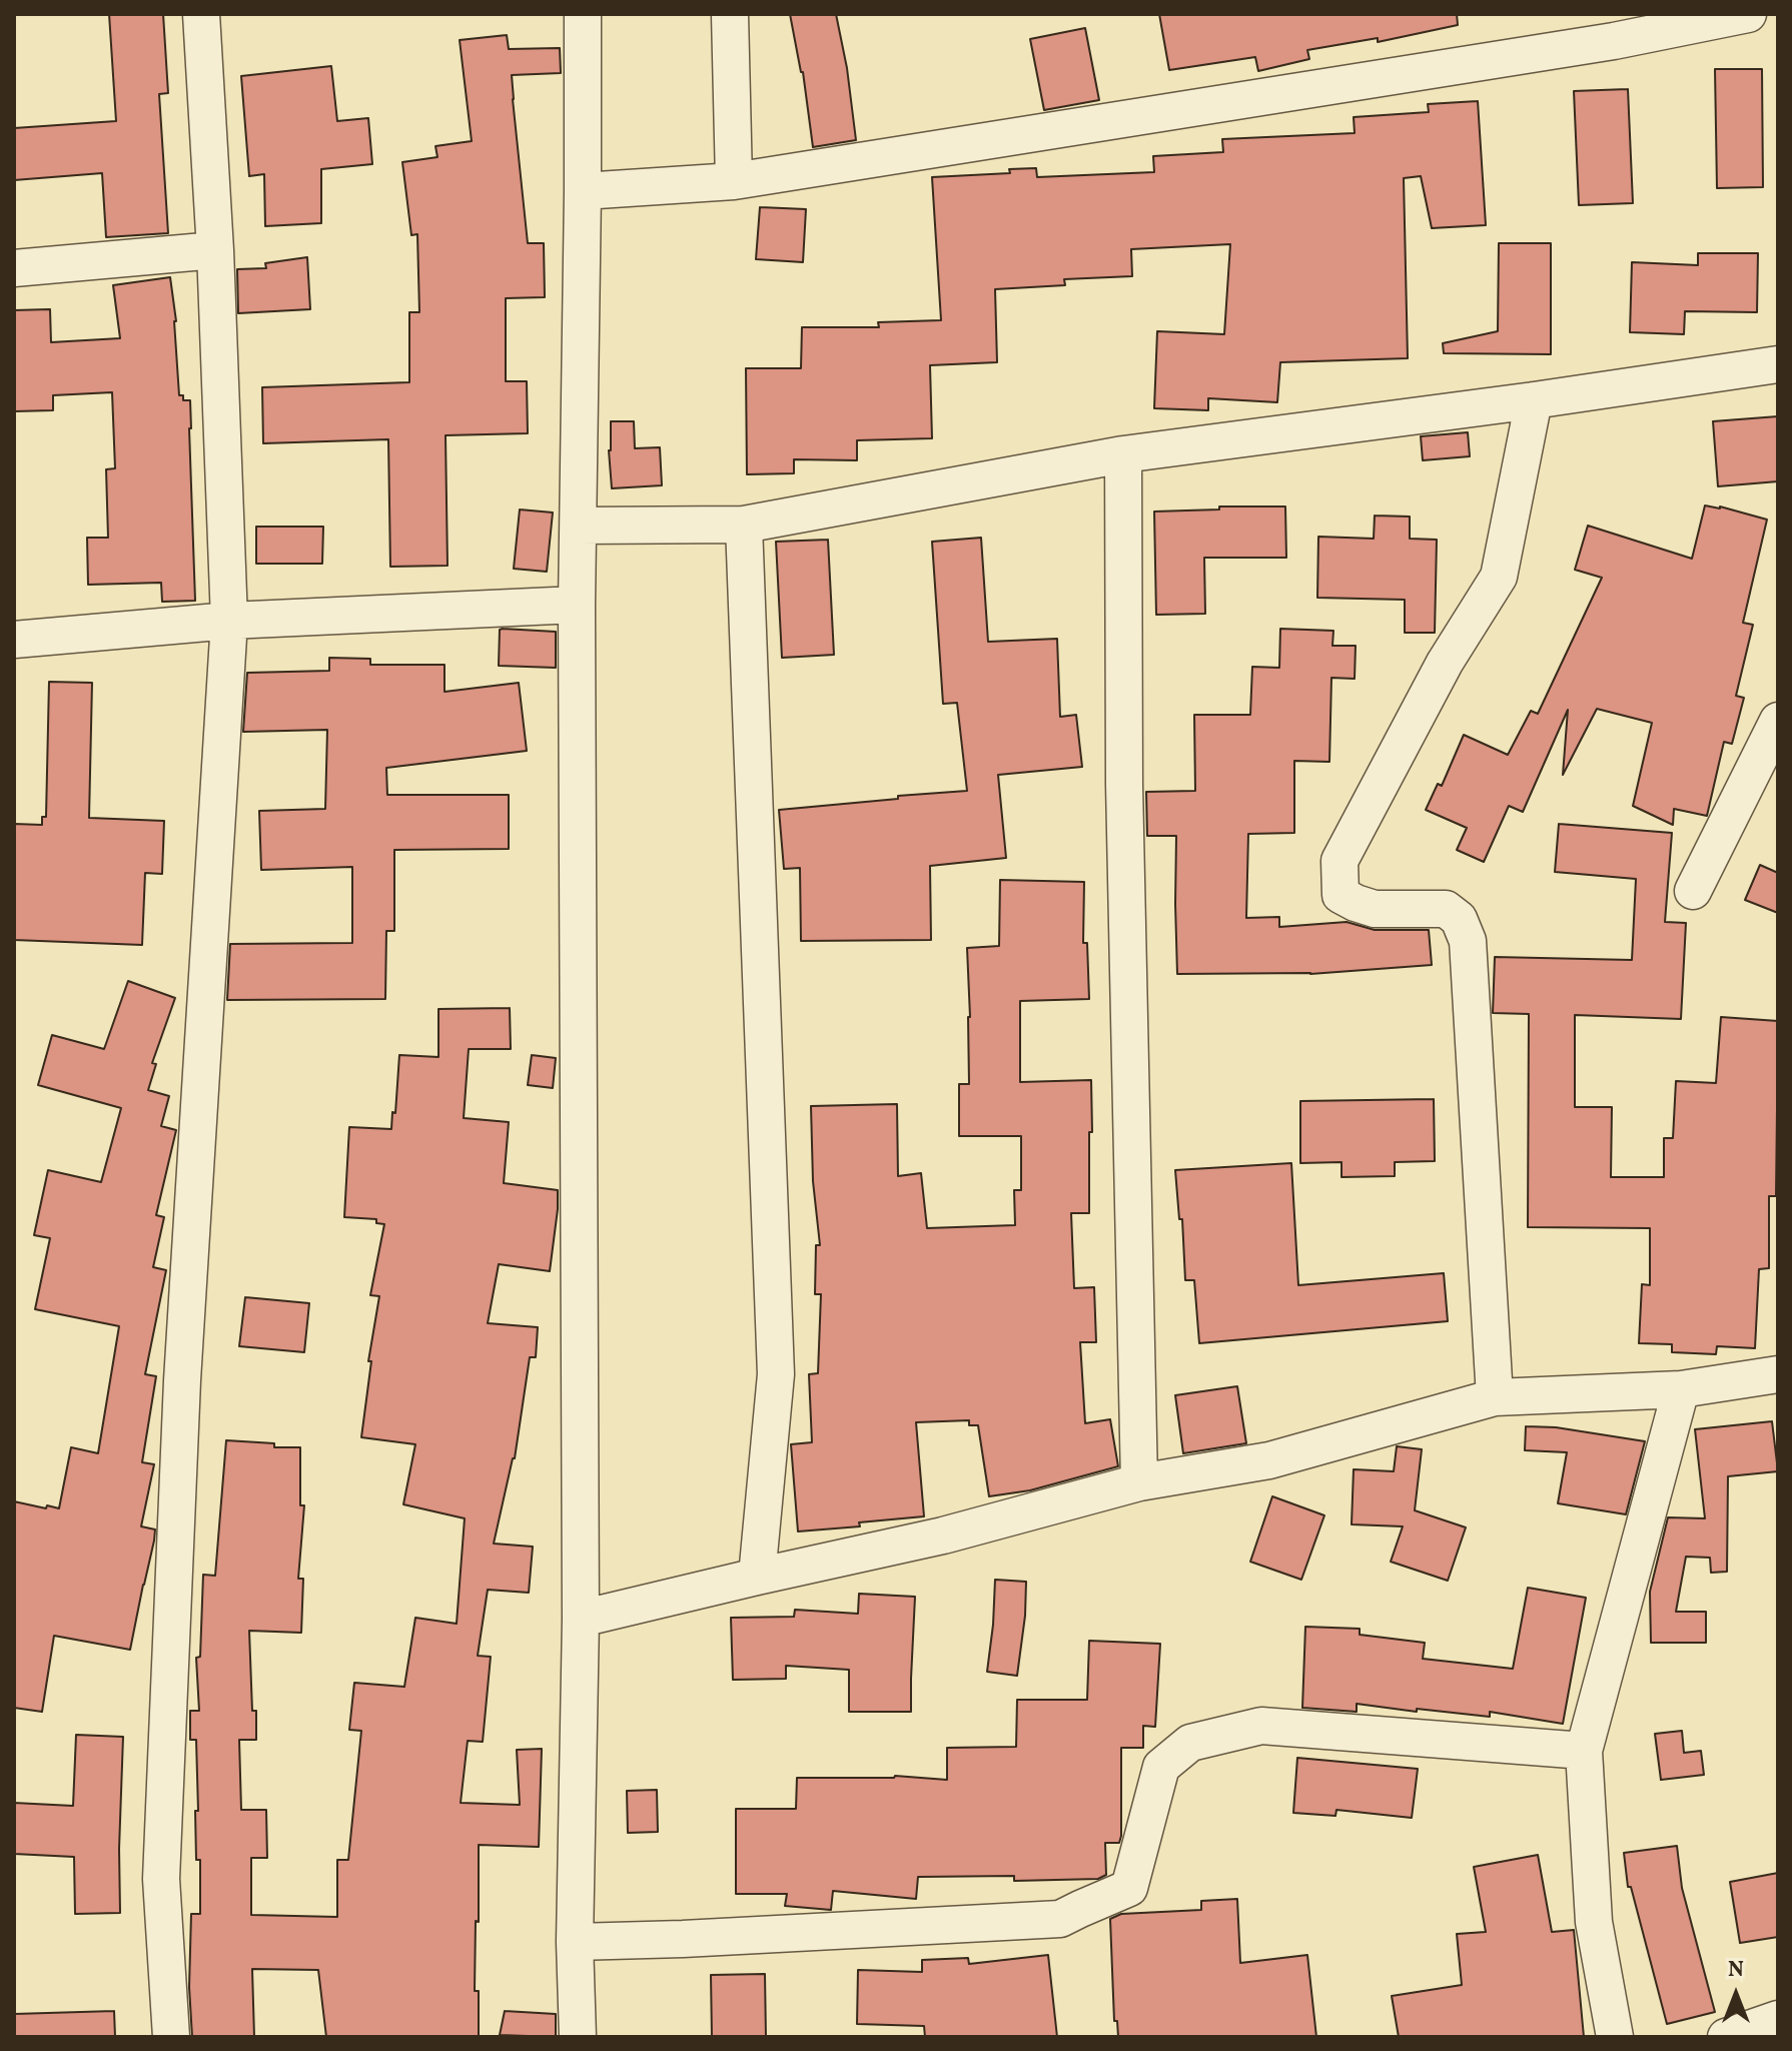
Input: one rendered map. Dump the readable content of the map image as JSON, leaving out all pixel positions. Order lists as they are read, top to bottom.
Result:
{
  "north": "top"
}
